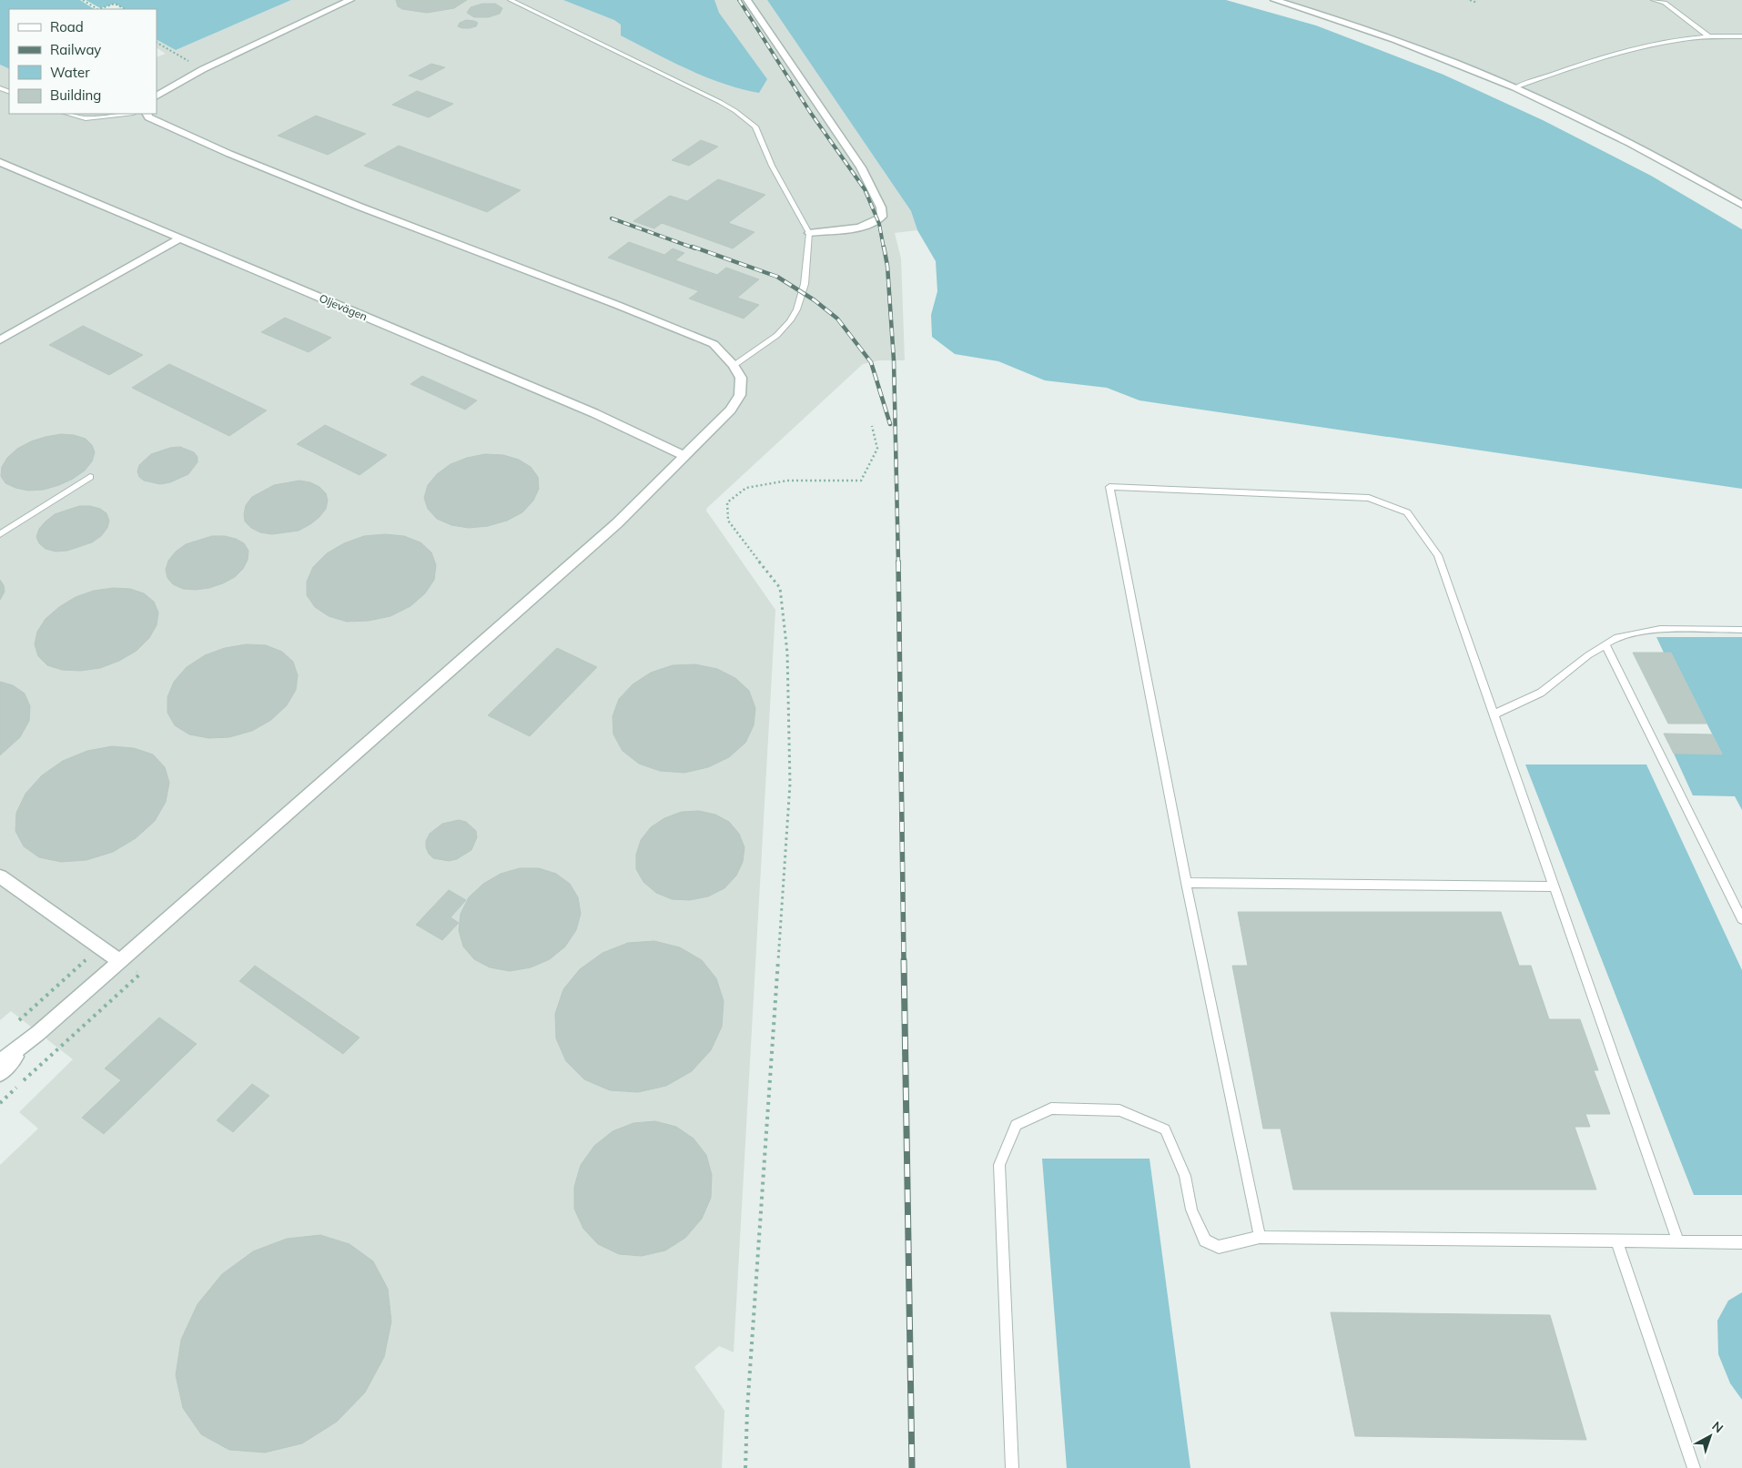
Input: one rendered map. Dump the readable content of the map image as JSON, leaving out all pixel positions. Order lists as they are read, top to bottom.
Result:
{
  "streets": {
    "street": ["Oljevägen"]
  },
  "legend": [
    "Road",
    "Railway",
    "Water",
    "Building"
  ],
  "north": "top right"
}
